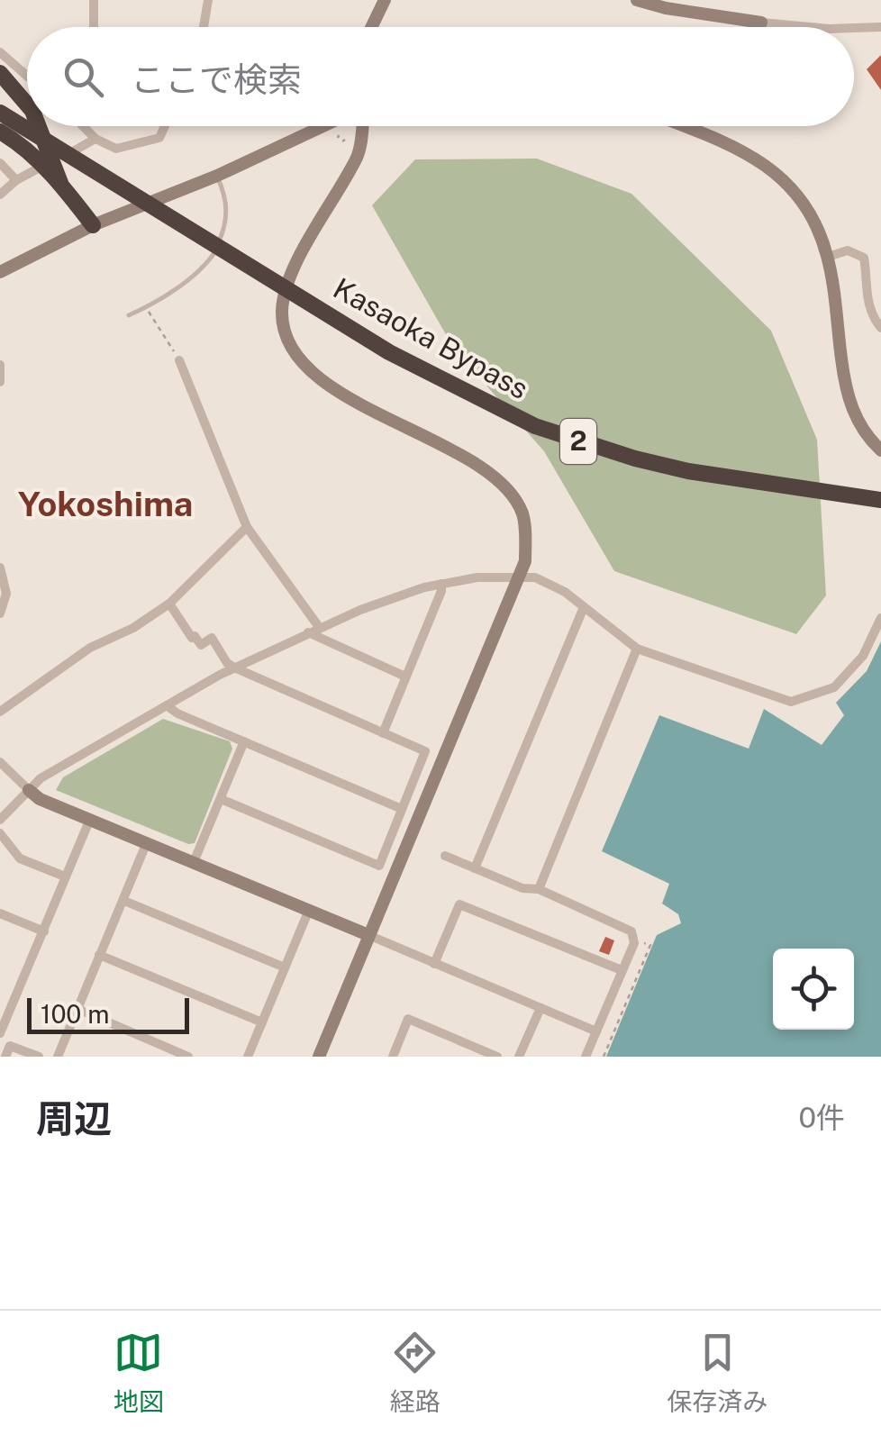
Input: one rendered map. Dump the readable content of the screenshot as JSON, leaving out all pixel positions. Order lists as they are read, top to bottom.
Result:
{
  "streets": {
    "highway": ["Kasaoka Bypass", "2"]
  },
  "districts": ["Yokoshima"],
  "scale_bar": "100 m",
  "page": {
    "search": "ここで検索",
    "scale": "100 m",
    "heading": ["周辺", "0件"],
    "nav": ["地図", "経路", "保存済み"]
  }
}
